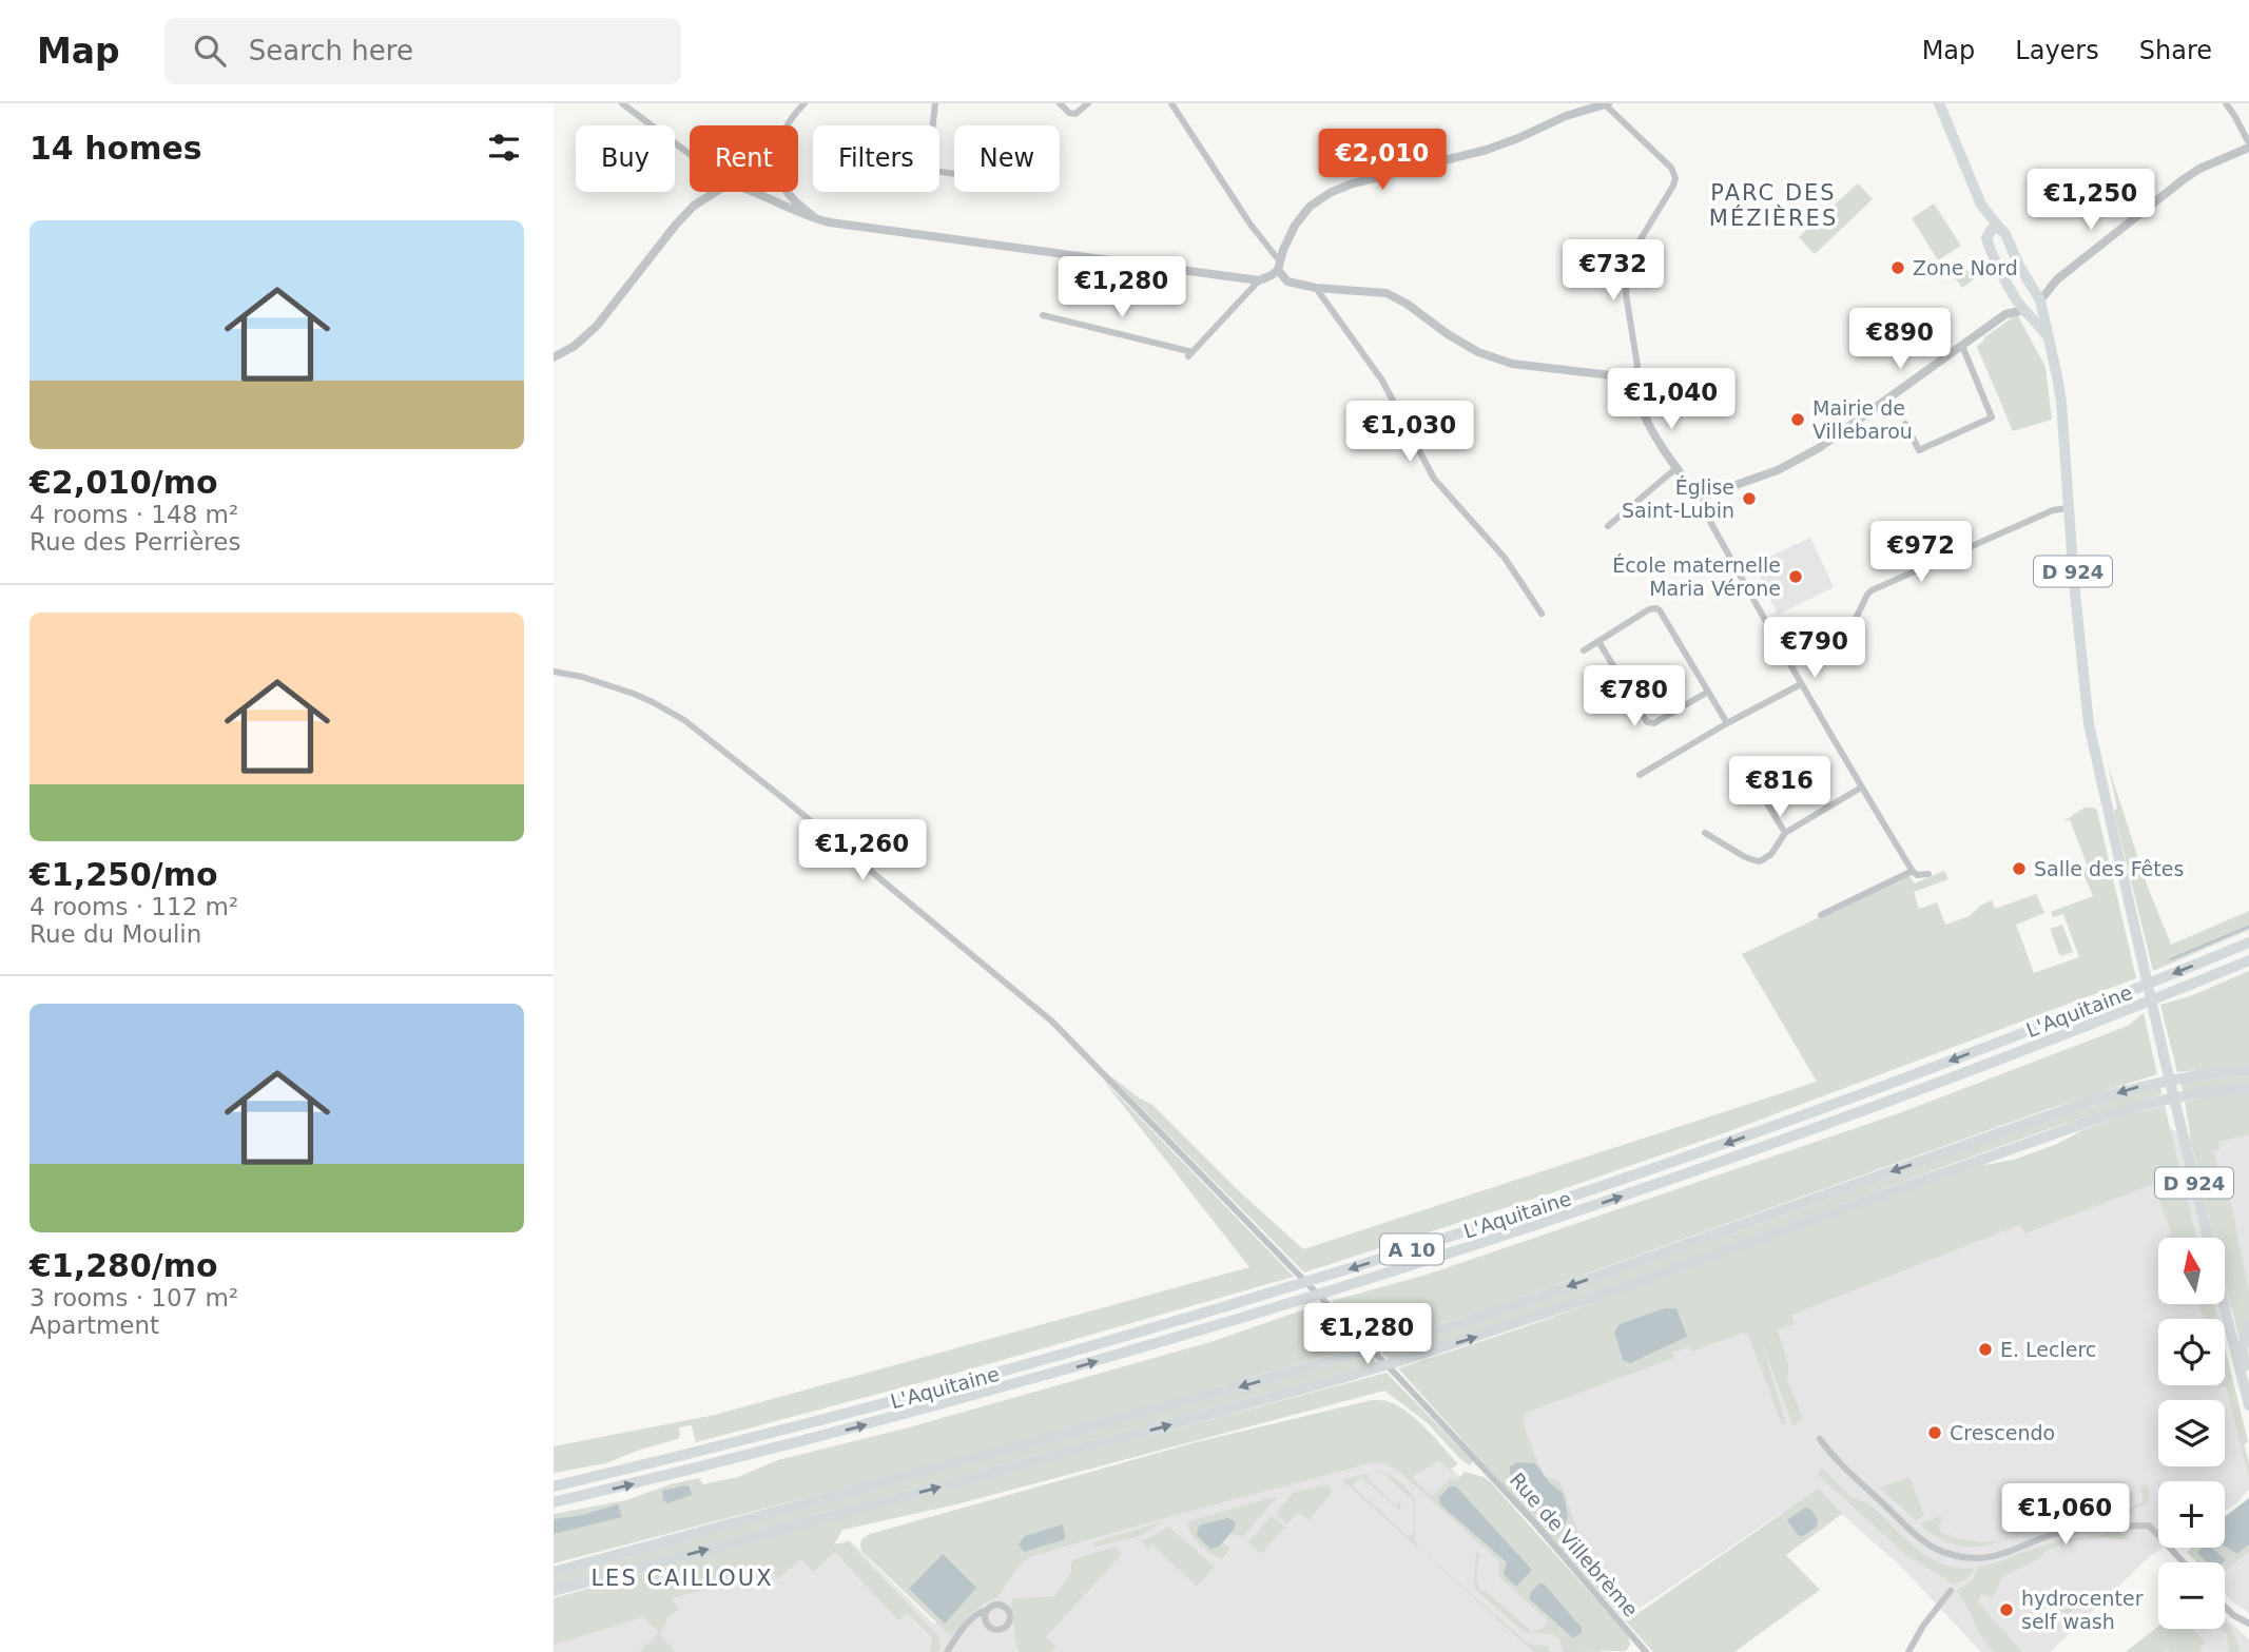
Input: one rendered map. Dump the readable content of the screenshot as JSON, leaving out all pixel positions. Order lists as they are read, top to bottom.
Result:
{
  "streets": {
    "highway": ["L'Aquitaine", "A 10"],
    "main road": ["D 924"],
    "street": ["Rue de Villebrème"]
  },
  "districts": ["PARC DES MÉZIÈRES", "LES CAILLOUX"],
  "places": [
    "Zone Nord",
    "Mairie de Villebarou",
    "Église Saint-Lubin",
    "École maternelle Maria Vérone",
    "Salle des Fêtes",
    "E. Leclerc",
    "Crescendo",
    "hydrocenter self wash"
  ],
  "north": "top",
  "page": {
    "header": "Map",
    "search": "Search here",
    "nav": ["Map", "Layers", "Share"],
    "heading": "14 homes",
    "chip": [
      "Buy",
      "Rent",
      "Filters",
      "New"
    ],
    "price": [
      "€2,010",
      "€1,250",
      "€732",
      "€1,280",
      "€890",
      "€1,040",
      "€1,030",
      "€972",
      "€790",
      "€780",
      "€816",
      "€1,260",
      "€1,280",
      "€1,060"
    ],
    "list": [
      {
        "name": "€2,010/mo",
        "note": "4 rooms · 148 m² · Rue des Perrières"
      },
      {
        "name": "€1,250/mo",
        "note": "4 rooms · 112 m² · Rue du Moulin"
      },
      {
        "name": "€1,280/mo",
        "note": "3 rooms · 107 m² · Apartment"
      }
    ],
    "map_buttons": ["+", "−"]
  }
}
